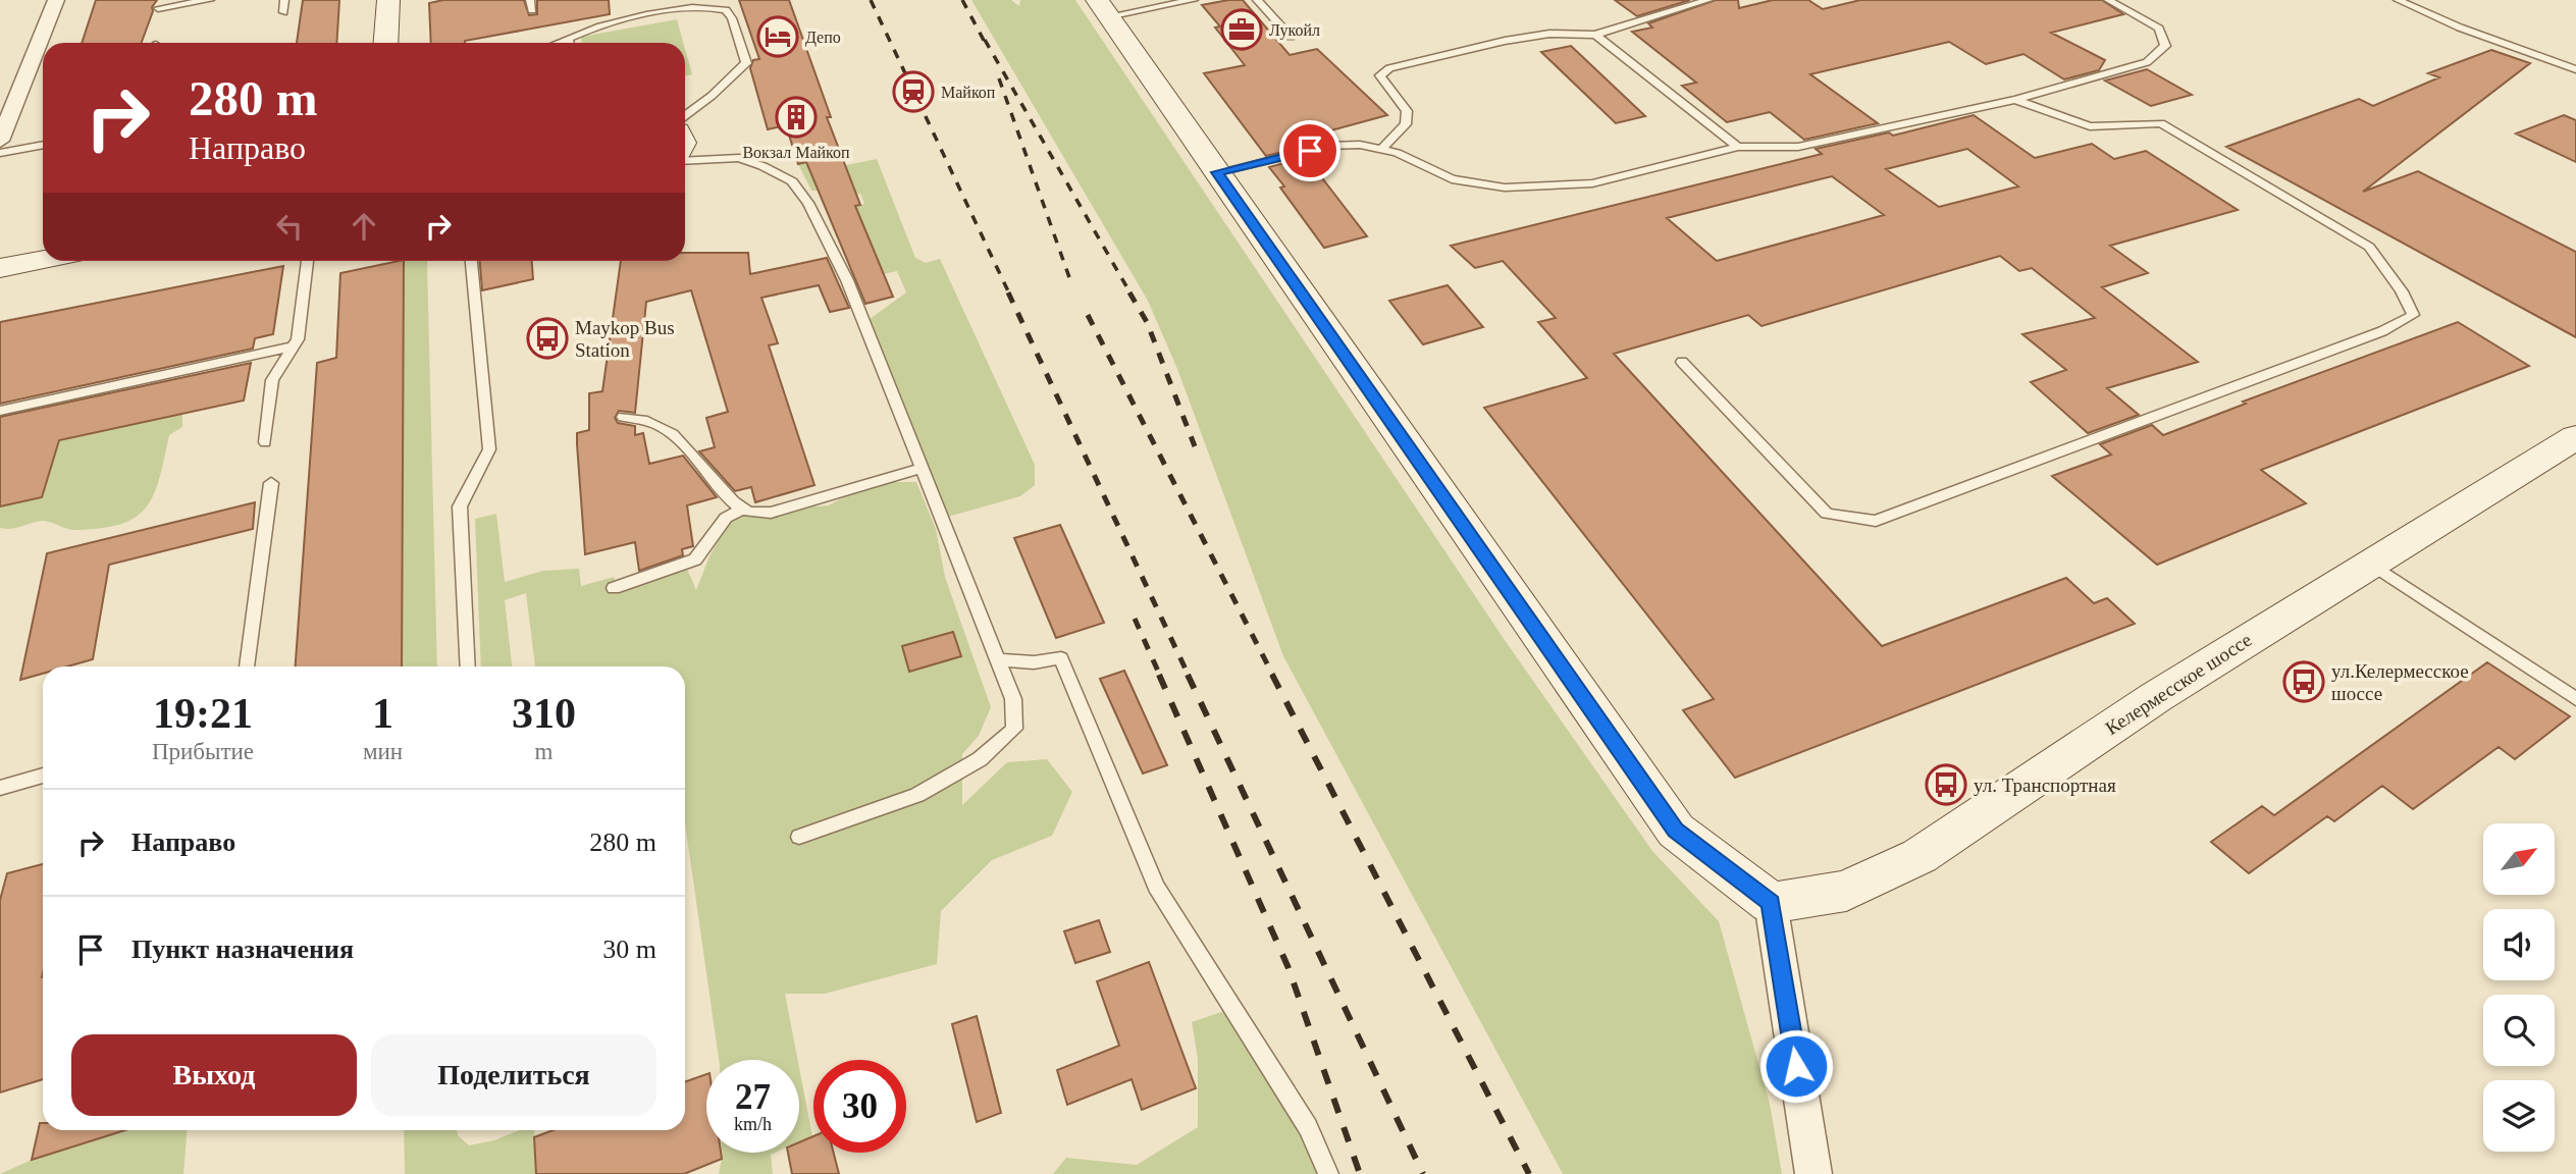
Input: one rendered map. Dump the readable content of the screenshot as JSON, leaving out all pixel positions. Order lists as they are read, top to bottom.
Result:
{
  "streets": {
    "main road": ["Келермесское шоссе"]
  },
  "places": {
    "office": ["Лукойл"],
    "hotel": ["Депо"],
    "station": ["Майкоп"],
    "building": ["Вокзал Майкоп"],
    "bus stop": ["Maykop Bus Station", "ул.Келермесское шоссе", "ул. Транспортная"]
  },
  "north": "top right",
  "page": {
    "turn": ["280 m", "Направо"],
    "eta": [
      "19:21",
      "Прибытие",
      "1",
      "мин",
      "310",
      "m"
    ],
    "list": [
      {
        "name": "Направо",
        "value": "280 m"
      },
      {
        "name": "Пункт назначения",
        "value": "30 m"
      }
    ],
    "buttons": ["Выход", "Поделиться"],
    "speed": "27 km/h",
    "limit": "30"
  }
}
